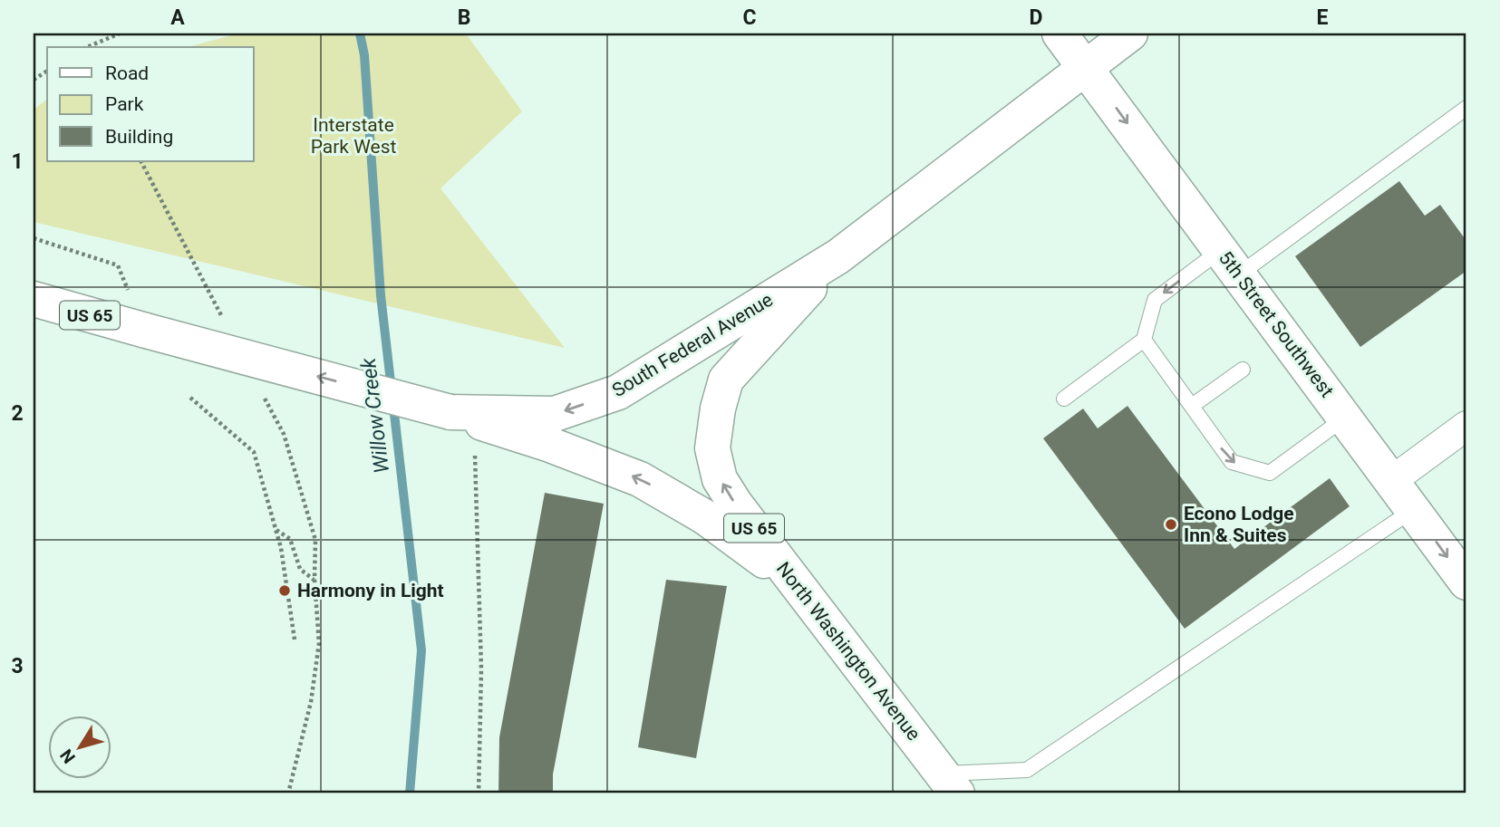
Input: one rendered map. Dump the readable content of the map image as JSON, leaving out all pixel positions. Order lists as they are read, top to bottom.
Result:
{
  "streets": {
    "main road": [
      "US 65",
      "5th Street Southwest",
      "South Federal Avenue",
      "North Washington Avenue"
    ]
  },
  "crossings": [
    ["5th Street Southwest", "South Federal Avenue"],
    ["South Federal Avenue", "North Washington Avenue"]
  ],
  "one_way": ["5th Street Southwest", "South Federal Avenue", "North Washington Avenue"],
  "water": ["Willow Creek"],
  "parks": ["Interstate Park West"],
  "places": ["Econo Lodge Inn & Suites", "Harmony in Light"],
  "legend": ["Road", "Park", "Building"],
  "north": "bottom left",
  "grid": {
    "columns": [
      "A",
      "B",
      "C",
      "D",
      "E"
    ],
    "rows": ["1", "2", "3"]
  }
}
